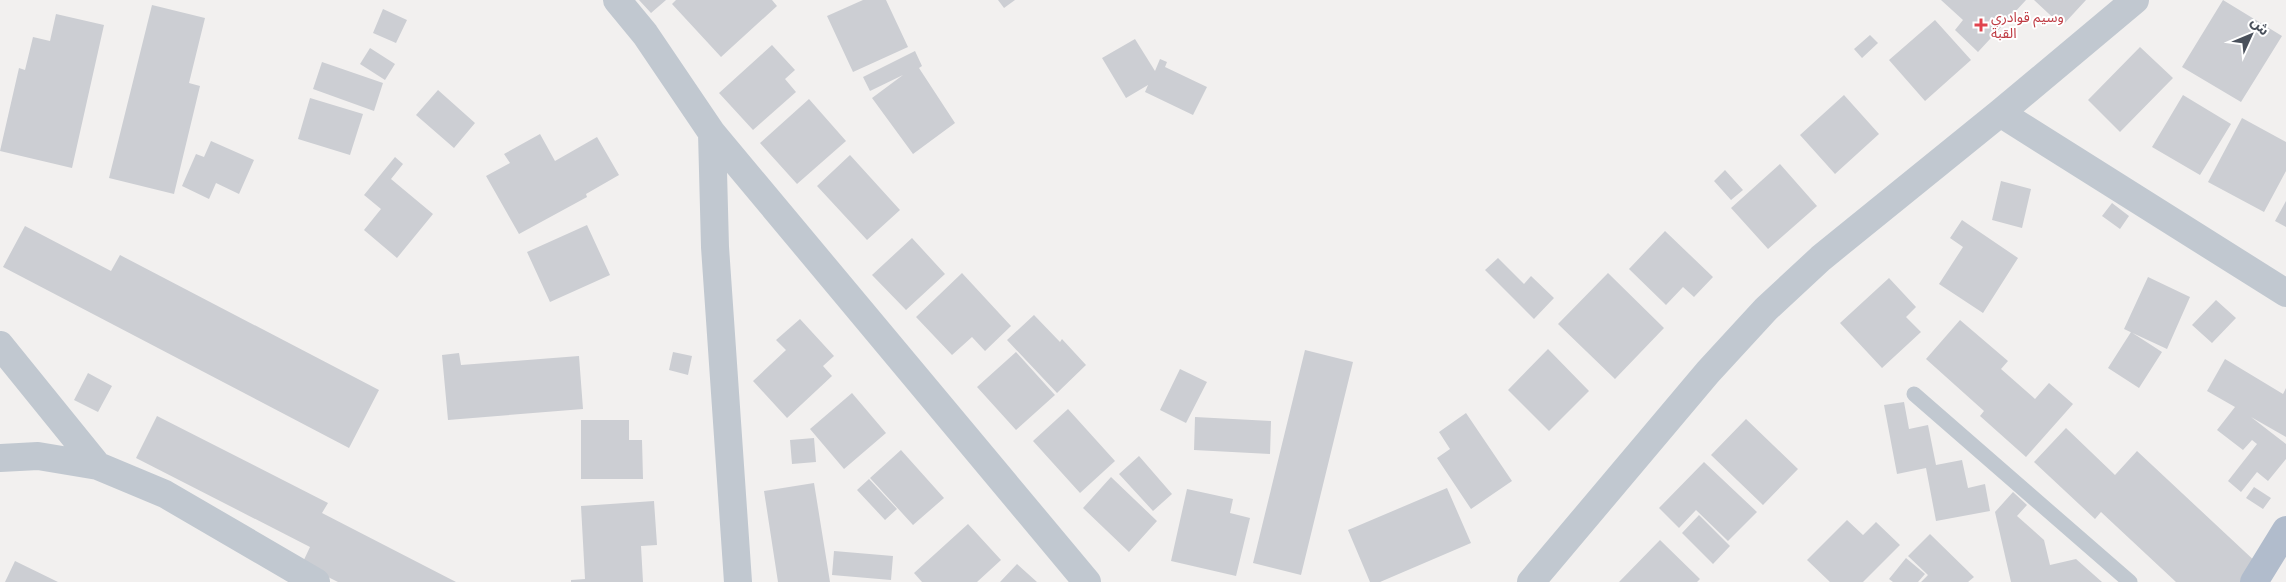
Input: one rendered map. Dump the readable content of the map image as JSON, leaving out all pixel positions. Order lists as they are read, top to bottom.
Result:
{
  "places": {
    "health": ["وسيم قوادري القبة"]
  },
  "north": "top right"
}
